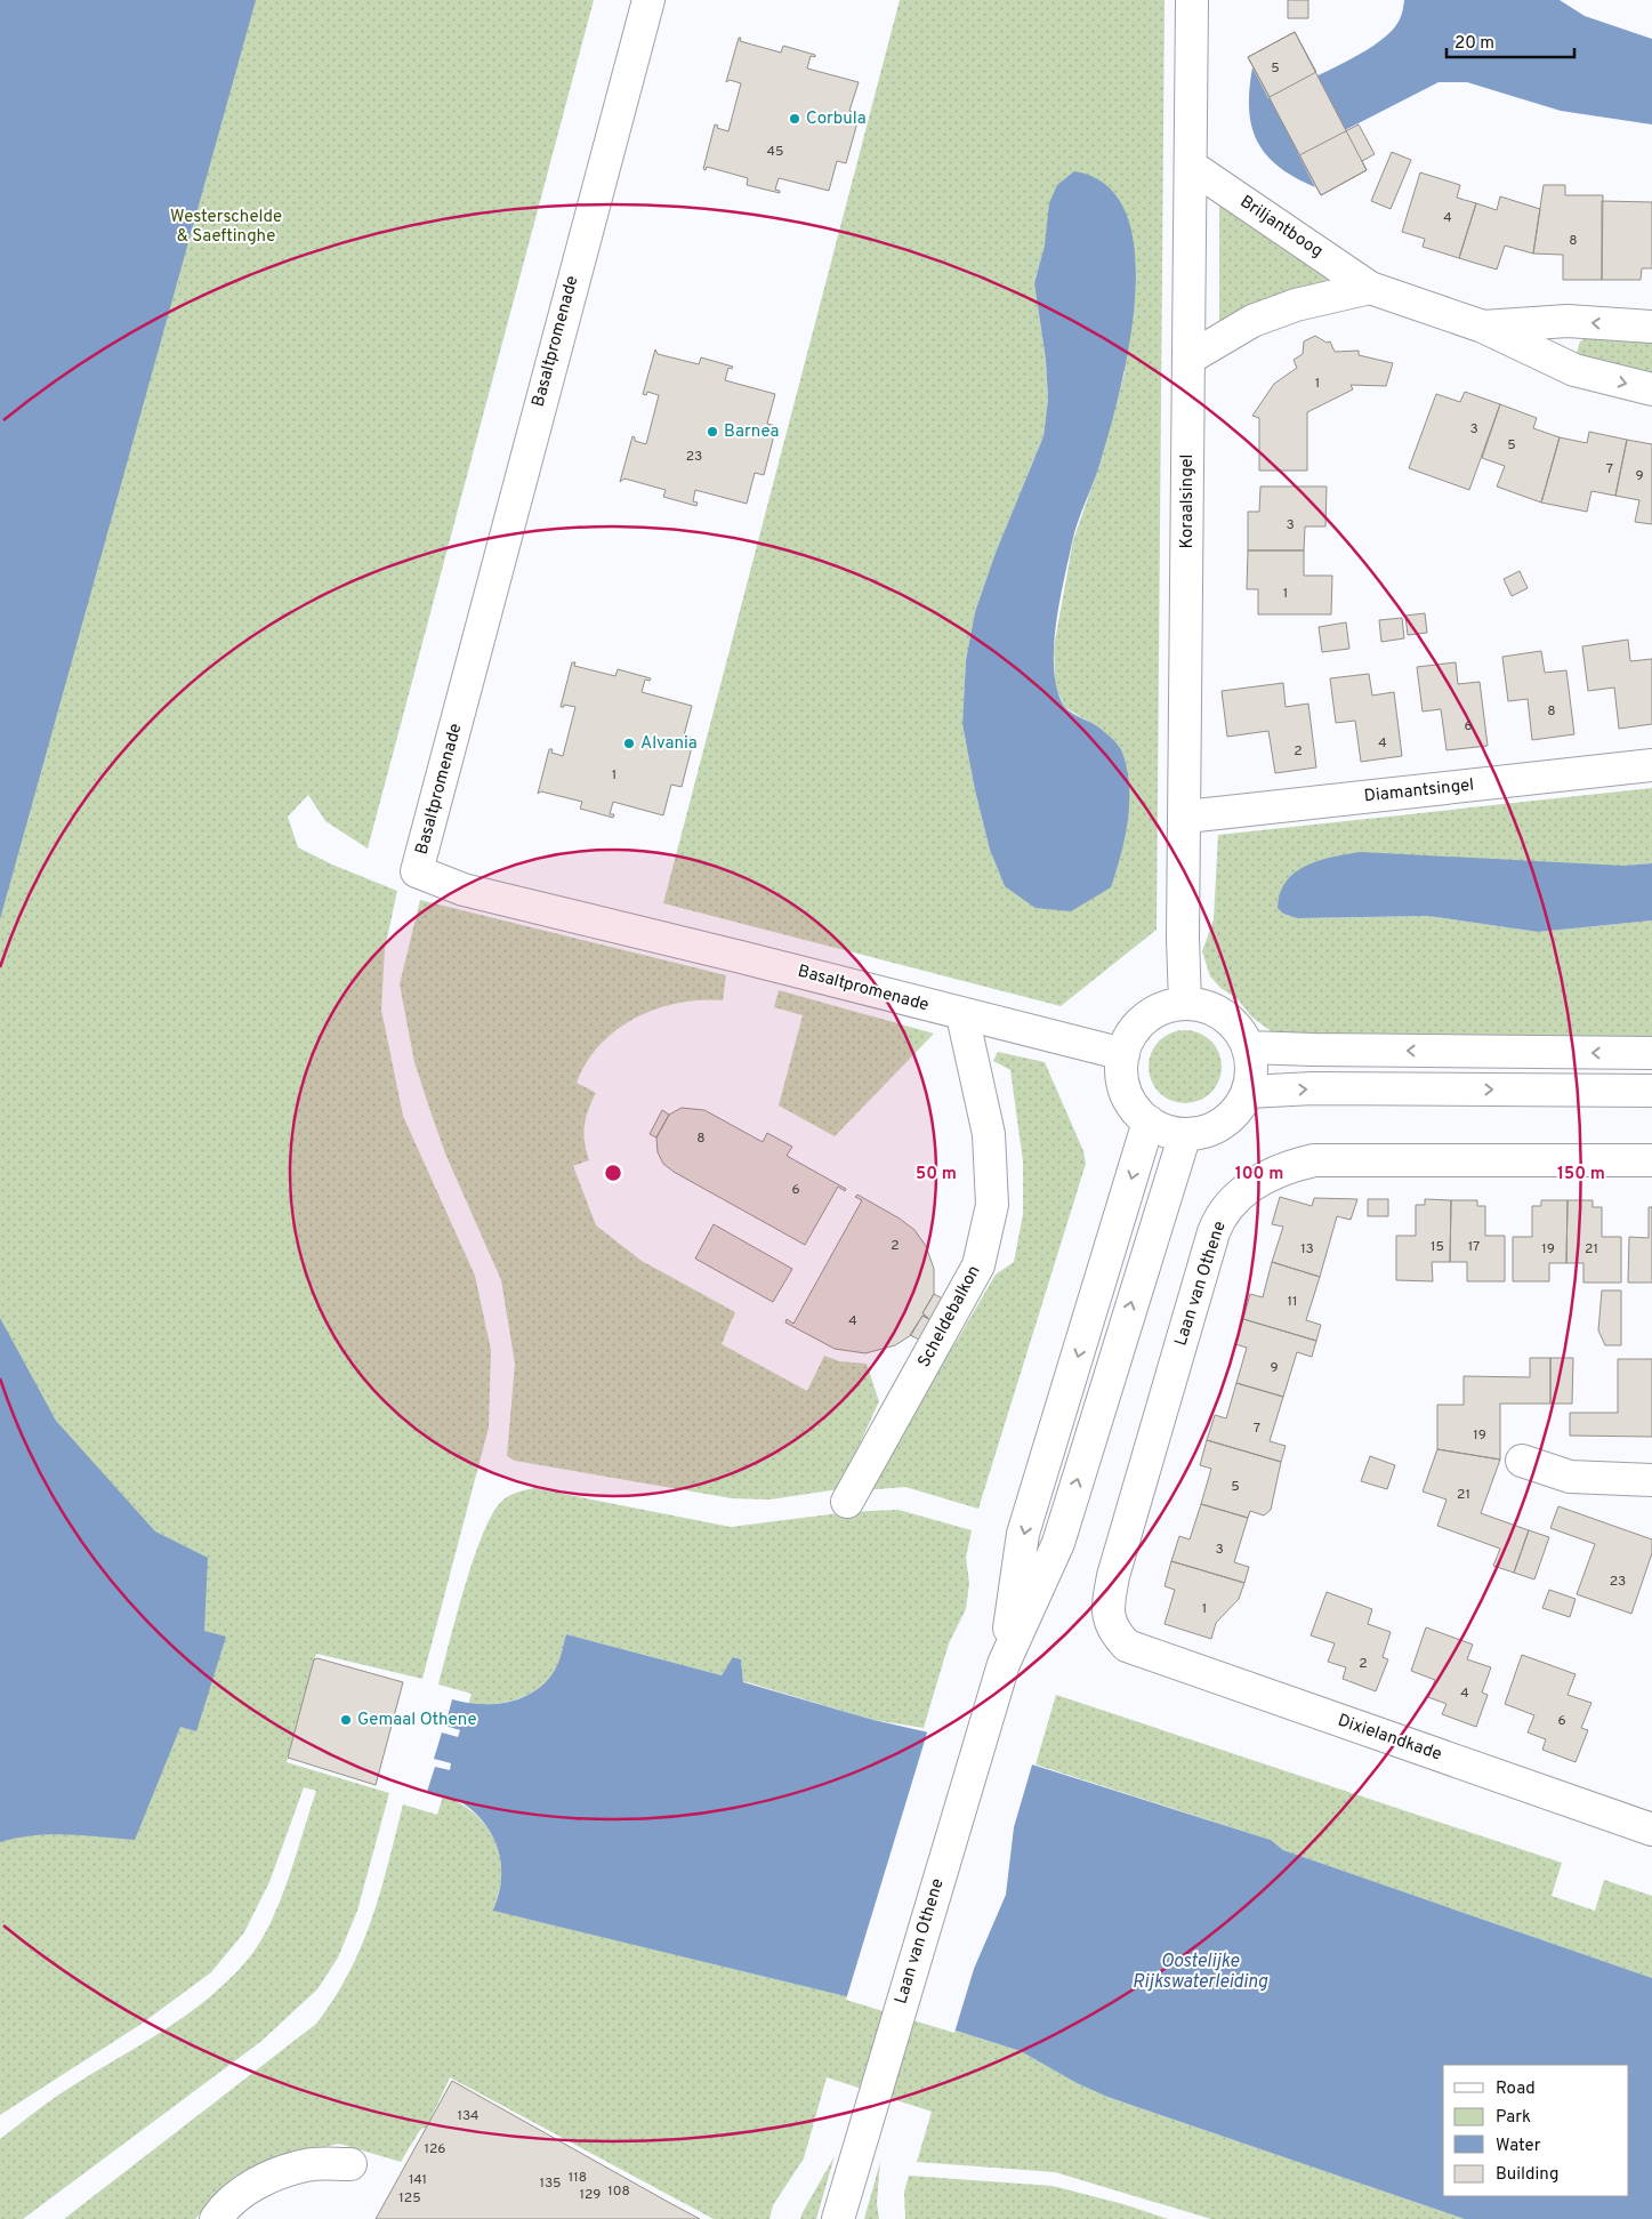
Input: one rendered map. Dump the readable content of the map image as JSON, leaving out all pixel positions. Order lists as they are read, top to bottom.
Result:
{
  "streets": {
    "street": [
      "Briljantboog",
      "Basaltpromenade",
      "Koraalsingel",
      "Diamantsingel",
      "Laan van Othene",
      "Scheldebalkon",
      "Dixielandkade"
    ]
  },
  "crossings": [
    ["Briljantboog", "Koraalsingel"],
    ["Basaltpromenade", "Koraalsingel"],
    ["Basaltpromenade", "Laan van Othene"],
    ["Basaltpromenade", "Scheldebalkon"],
    ["Koraalsingel", "Diamantsingel"],
    ["Koraalsingel", "Laan van Othene"],
    ["Laan van Othene", "Dixielandkade"]
  ],
  "water": ["Oostelijke Rijkswaterleiding"],
  "parks": ["Westerschelde & Saeftinghe"],
  "places": [
    "Corbula",
    "Barnea",
    "Alvania",
    "Gemaal Othene"
  ],
  "house_numbers": [
    "5",
    "45",
    "4",
    "8",
    "1",
    "3",
    "5",
    "23",
    "7",
    "9",
    "3",
    "1",
    "8",
    "6",
    "4",
    "2",
    "1",
    "8",
    "6",
    "2",
    "15",
    "17",
    "13",
    "19",
    "21",
    "11",
    "4",
    "9",
    "7",
    "19",
    "5",
    "21",
    "3",
    "23",
    "1",
    "2",
    "4",
    "6",
    "134",
    "126",
    "118",
    "141",
    "135",
    "108",
    "129",
    "125"
  ],
  "legend": [
    "Road",
    "Park",
    "Water",
    "Building"
  ],
  "scale_bar": "20 m",
  "rings": ["50 m", "100 m", "150 m"]
}
